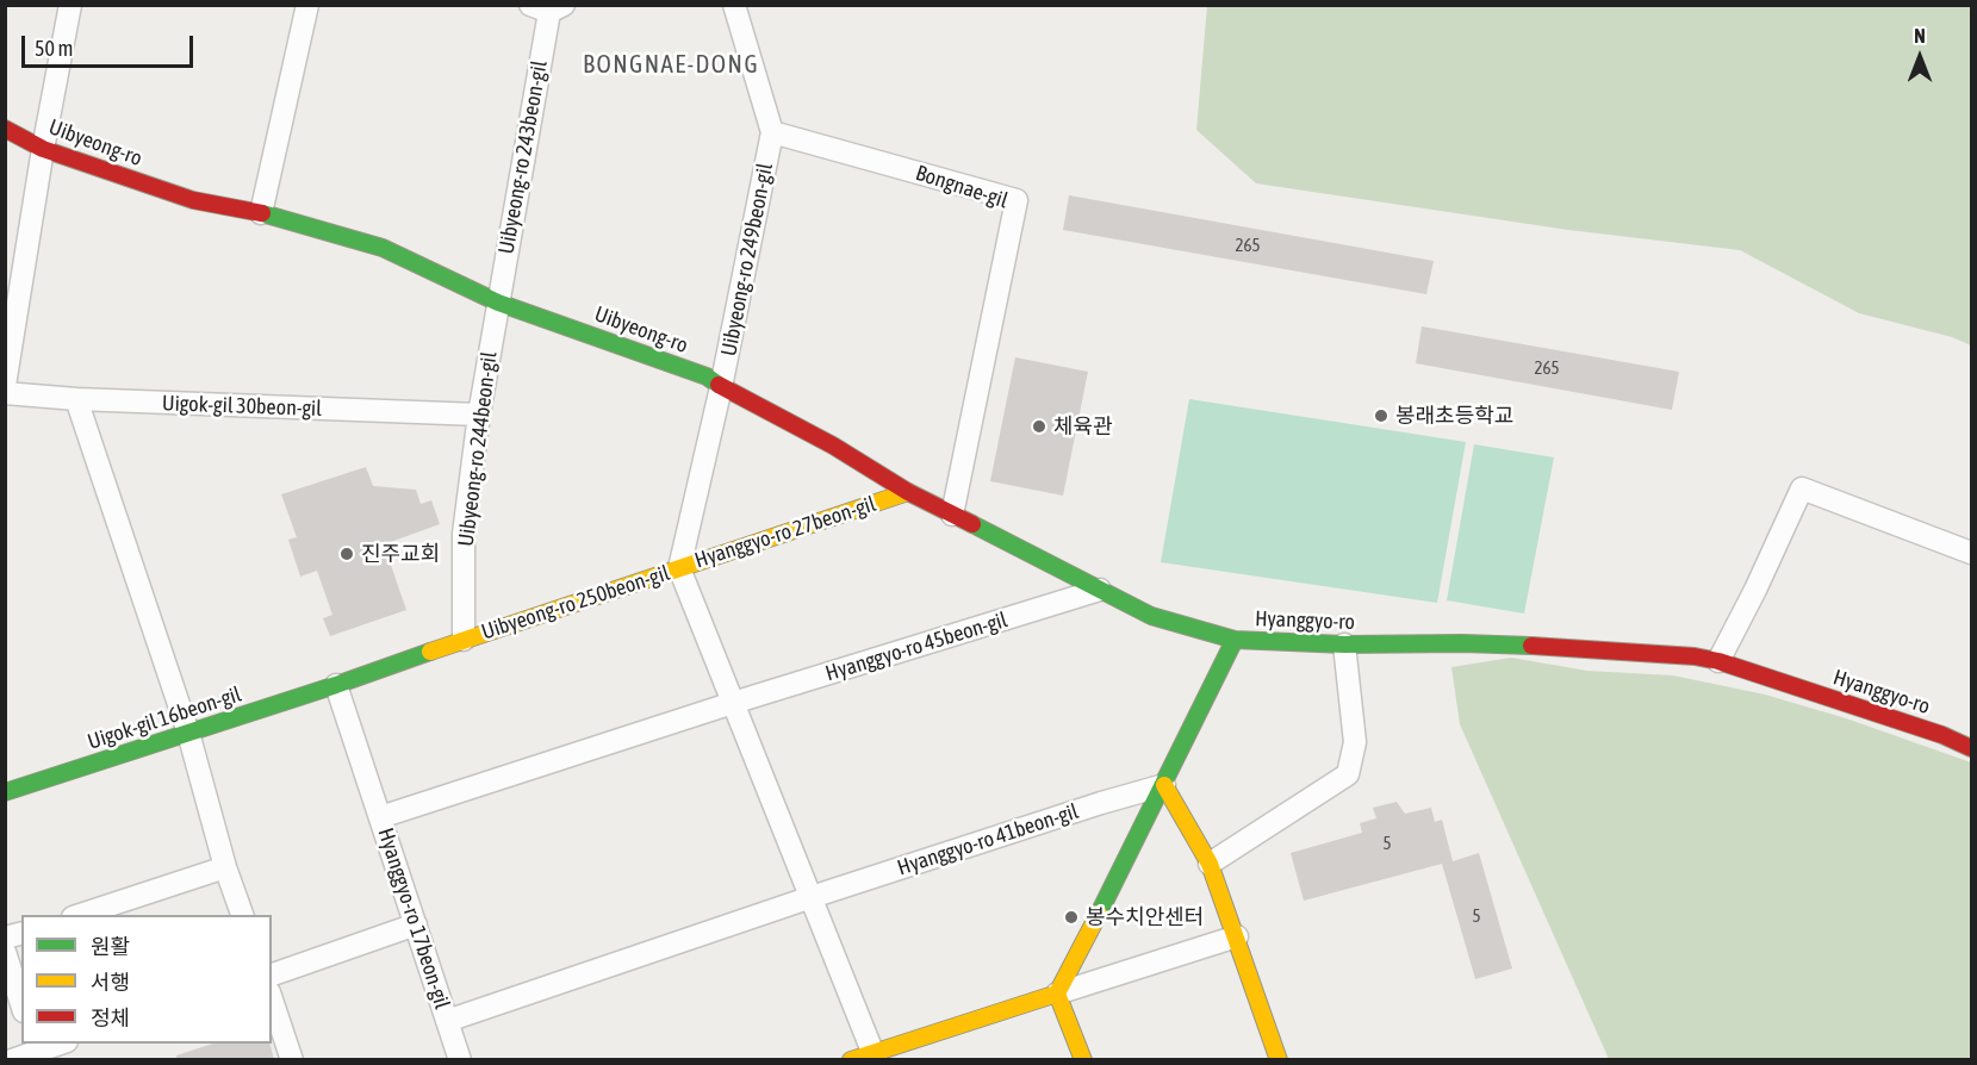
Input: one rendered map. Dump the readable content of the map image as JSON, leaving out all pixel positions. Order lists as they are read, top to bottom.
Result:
{
  "streets": {
    "street": [
      "Uibyeong-ro",
      "Uibyeong-ro 243beon-gil",
      "Bongnae-gil",
      "Uibyeong-ro 249beon-gil",
      "Uigok-gil 30beon-gil",
      "Uibyeong-ro 244beon-gil",
      "Hyanggyo-ro 27beon-gil",
      "Uibyeong-ro 250beon-gil",
      "Hyanggyo-ro",
      "Hyanggyo-ro 45beon-gil",
      "Uigok-gil 16beon-gil",
      "Hyanggyo-ro 41beon-gil",
      "Hyanggyo-ro 17beon-gil"
    ]
  },
  "crossings": [
    ["Uibyeong-ro", "Uibyeong-ro 243beon-gil"],
    ["Uibyeong-ro", "Bongnae-gil"],
    ["Uibyeong-ro", "Uibyeong-ro 249beon-gil"],
    ["Uibyeong-ro", "Uibyeong-ro 244beon-gil"],
    ["Uibyeong-ro", "Hyanggyo-ro 27beon-gil"],
    ["Uibyeong-ro", "Uibyeong-ro 250beon-gil"],
    ["Uibyeong-ro", "Hyanggyo-ro"],
    ["Uibyeong-ro", "Hyanggyo-ro 45beon-gil"],
    ["Uibyeong-ro 243beon-gil", "Uibyeong-ro 244beon-gil"],
    ["Bongnae-gil", "Uibyeong-ro 249beon-gil"],
    ["Uibyeong-ro 249beon-gil", "Uibyeong-ro 250beon-gil"],
    ["Uigok-gil 30beon-gil", "Uibyeong-ro 244beon-gil"],
    ["Uibyeong-ro 244beon-gil", "Uibyeong-ro 250beon-gil"],
    ["Hyanggyo-ro 27beon-gil", "Uibyeong-ro 250beon-gil"],
    ["Hyanggyo-ro 27beon-gil", "Hyanggyo-ro 45beon-gil"],
    ["Hyanggyo-ro 27beon-gil", "Hyanggyo-ro 41beon-gil"],
    ["Hyanggyo-ro 27beon-gil", "Hyanggyo-ro 17beon-gil"],
    ["Uibyeong-ro 250beon-gil", "Uigok-gil 16beon-gil"],
    ["Uibyeong-ro 250beon-gil", "Hyanggyo-ro 17beon-gil"],
    ["Hyanggyo-ro", "Hyanggyo-ro 41beon-gil"],
    ["Hyanggyo-ro 45beon-gil", "Hyanggyo-ro 17beon-gil"],
    ["Uigok-gil 16beon-gil", "Hyanggyo-ro 17beon-gil"],
    ["Hyanggyo-ro 41beon-gil", "Hyanggyo-ro 17beon-gil"]
  ],
  "districts": ["BONGNAE-DONG"],
  "places": [
    "봉래초등학교",
    "체육관",
    "진주교회",
    "봉수치안센터"
  ],
  "house_numbers": [
    "265",
    "265",
    "5",
    "5"
  ],
  "legend": ["원활", "서행", "정체"],
  "scale_bar": "50 m",
  "north": "top"
}
